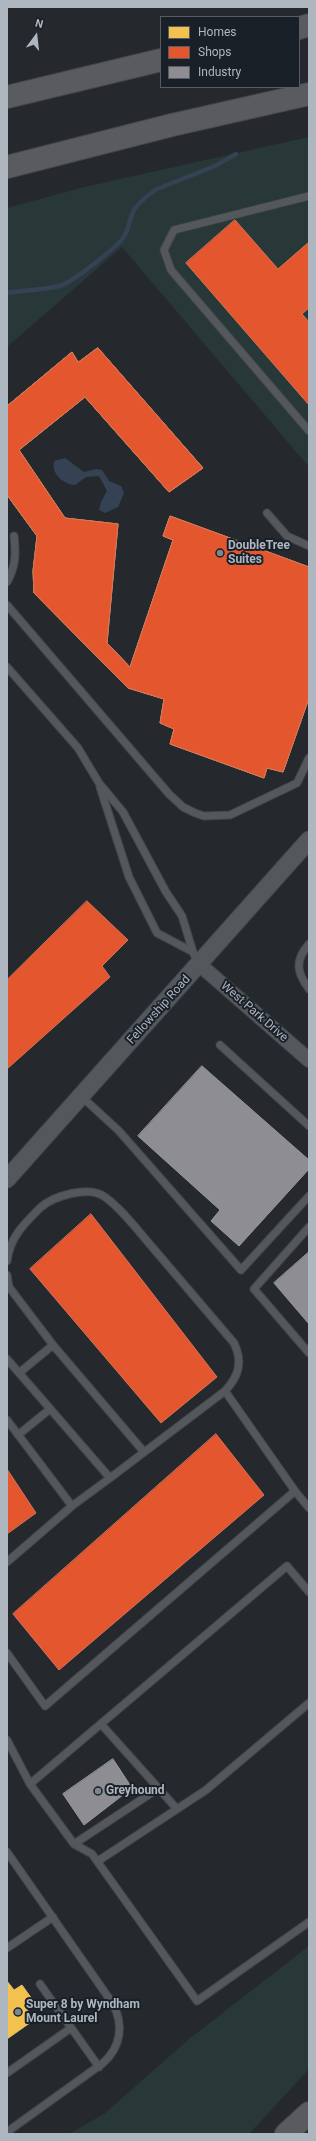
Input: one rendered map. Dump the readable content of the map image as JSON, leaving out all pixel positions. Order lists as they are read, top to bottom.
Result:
{
  "streets": {
    "street": ["Fellowship Road", "West Park Drive"]
  },
  "crossings": [
    ["Fellowship Road", "West Park Drive"]
  ],
  "places": ["DoubleTree Suites", "Greyhound", "Super 8 by Wyndham Mount Laurel"],
  "legend": ["Homes", "Shops", "Industry"],
  "north": "top"
}
